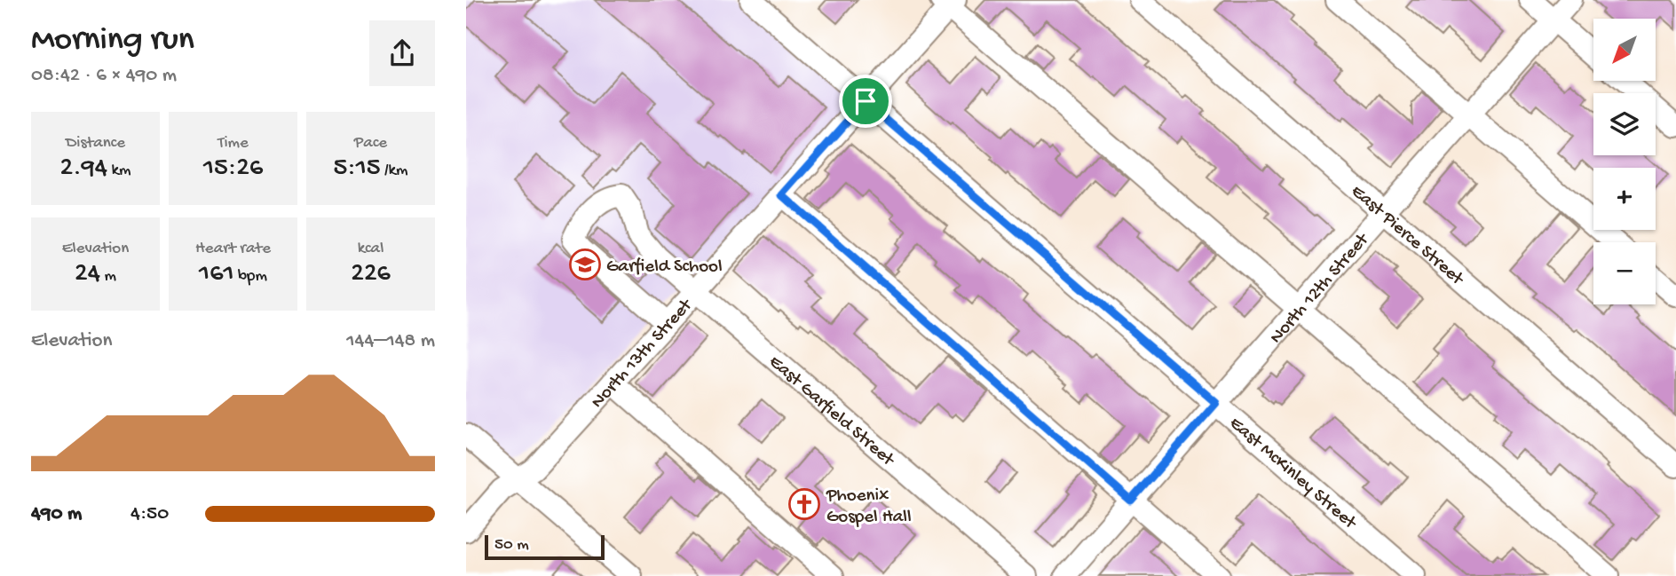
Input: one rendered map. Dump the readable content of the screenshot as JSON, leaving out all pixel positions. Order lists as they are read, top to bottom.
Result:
{
  "streets": {
    "street": [
      "East Pierce Street",
      "North 12th Street",
      "North 13th Street",
      "East Garfield Street",
      "East McKinley Street"
    ]
  },
  "crossings": [
    ["East Pierce Street", "North 12th Street"],
    ["North 12th Street", "East McKinley Street"],
    ["North 13th Street", "East Garfield Street"],
    ["North 13th Street", "East McKinley Street"]
  ],
  "places": {
    "school or university": ["Garfield School"],
    "church": ["Phoenix Gospel Hall"]
  },
  "scale_bar": "50 m",
  "north": "bottom left",
  "page": {
    "heading": ["Morning run", "08:42 · 6 × 490 m"],
    "map_buttons": ["+", "−"],
    "stats": [
      ["Distance", "2.94 km"],
      ["Time", "15:26"],
      ["Pace", "5:15 /km"],
      ["Elevation", "24 m"],
      ["Heart rate", "161 bpm"],
      ["kcal", "226"]
    ],
    "chart": ["Elevation", "144–148 m"],
    "list": [
      {
        "name": "490 m",
        "note": "4:50"
      }
    ],
    "scale": "50 m"
  }
}
